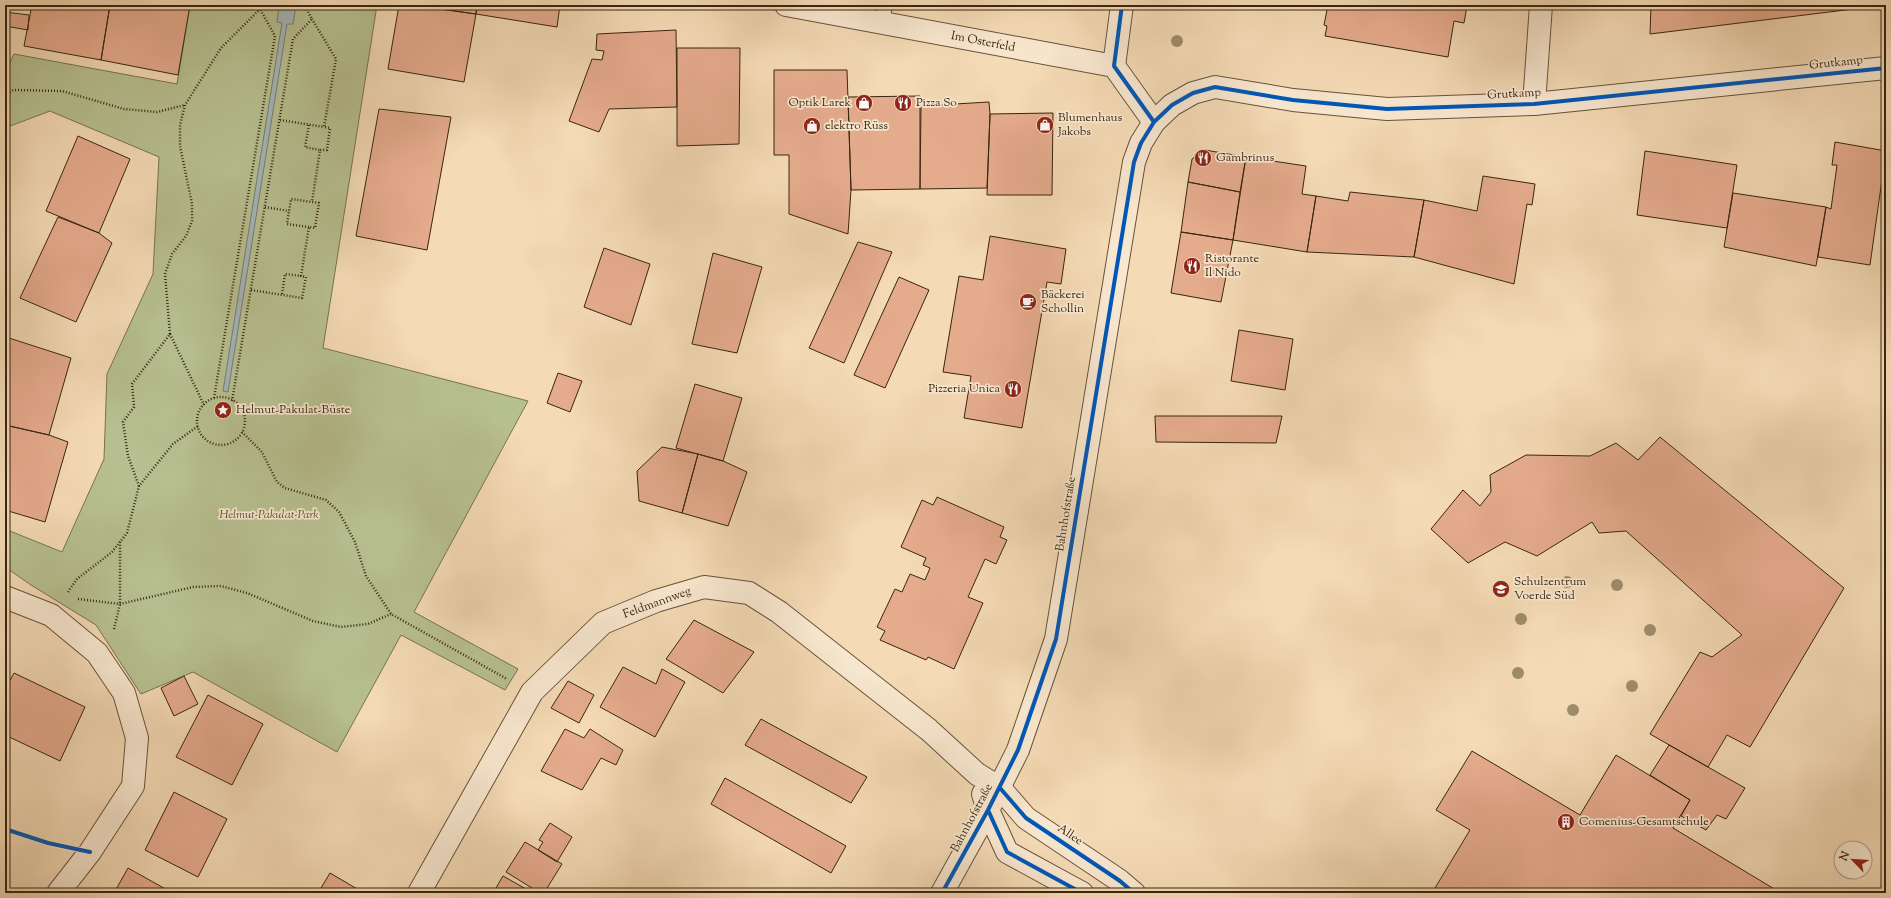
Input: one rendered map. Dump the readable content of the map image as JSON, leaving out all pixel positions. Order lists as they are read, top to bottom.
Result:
{
  "streets": {
    "street": [
      "Im Osterfeld",
      "Grutkamp",
      "Bahnhofstraße",
      "Feldmannweg",
      "Allee"
    ]
  },
  "crossings": [
    ["Grutkamp", "Bahnhofstraße"],
    ["Bahnhofstraße", "Feldmannweg"],
    ["Bahnhofstraße", "Allee"],
    ["Feldmannweg", "Allee"]
  ],
  "parks": ["Helmut-Pakulat-Park"],
  "places": {
    "shop": ["Optik Larek", "Blumenhaus Jakobs", "elektro Rüss"],
    "restaurant": [
      "Pizza So",
      "Gambrinus",
      "Ristorante Il Nido",
      "Pizzeria Unica"
    ],
    "cafe": ["Bäckerei Schollin"],
    "place": ["Helmut-Pakulat-Büste"],
    "school or university": ["Schulzentrum Voerde Süd"],
    "building": ["Comenius-Gesamtschule"]
  },
  "north": "top left"
}
